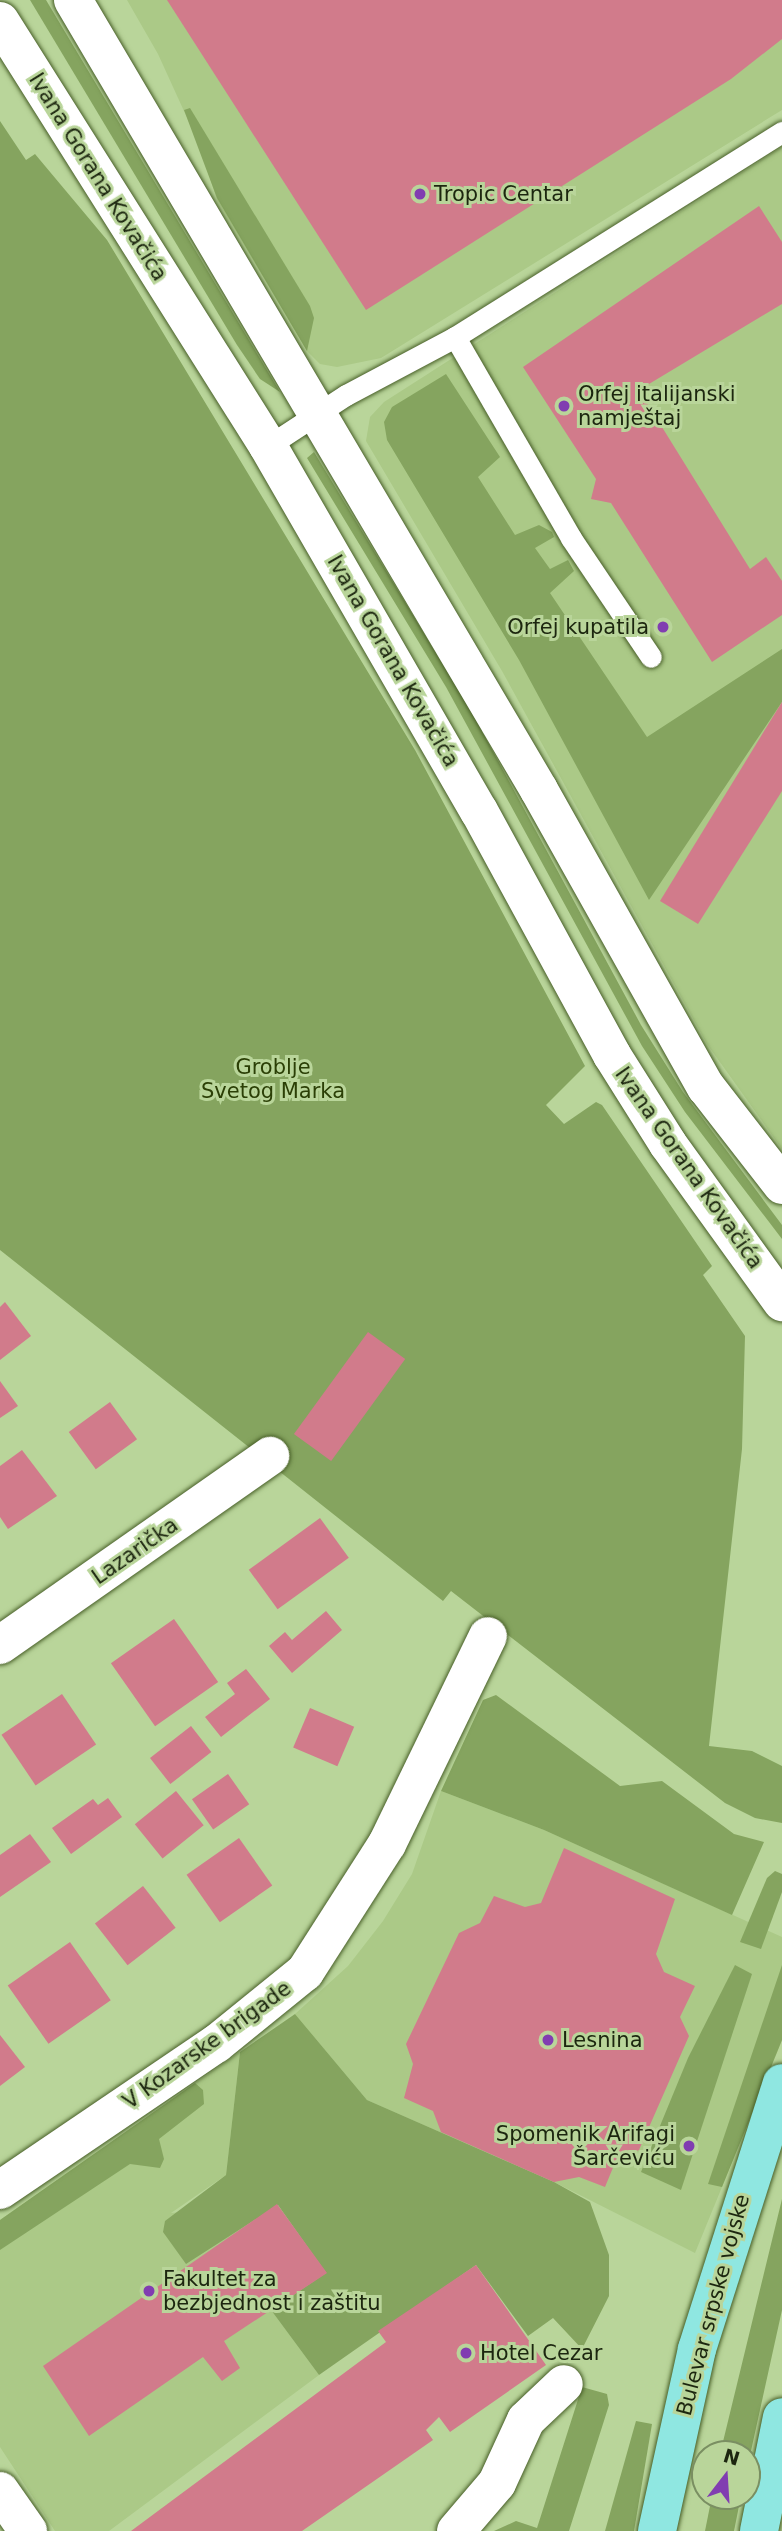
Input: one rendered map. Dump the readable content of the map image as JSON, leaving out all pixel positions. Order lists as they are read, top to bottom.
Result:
{
  "streets": {
    "main road": [
      "Ivana Gorana Kovačića",
      "Lazarička",
      "V Kozarske brigade",
      "Bulevar srpske vojske"
    ]
  },
  "parks": ["Groblje Svetog Marka"],
  "places": [
    "Tropic Centar",
    "Orfej italijanski namještaj",
    "Orfej kupatila",
    "Lesnina",
    "Spomenik Arifagi Šarčeviću",
    "Fakultet za bezbjednost i zaštitu",
    "Hotel Cezar"
  ],
  "north": "top"
}
